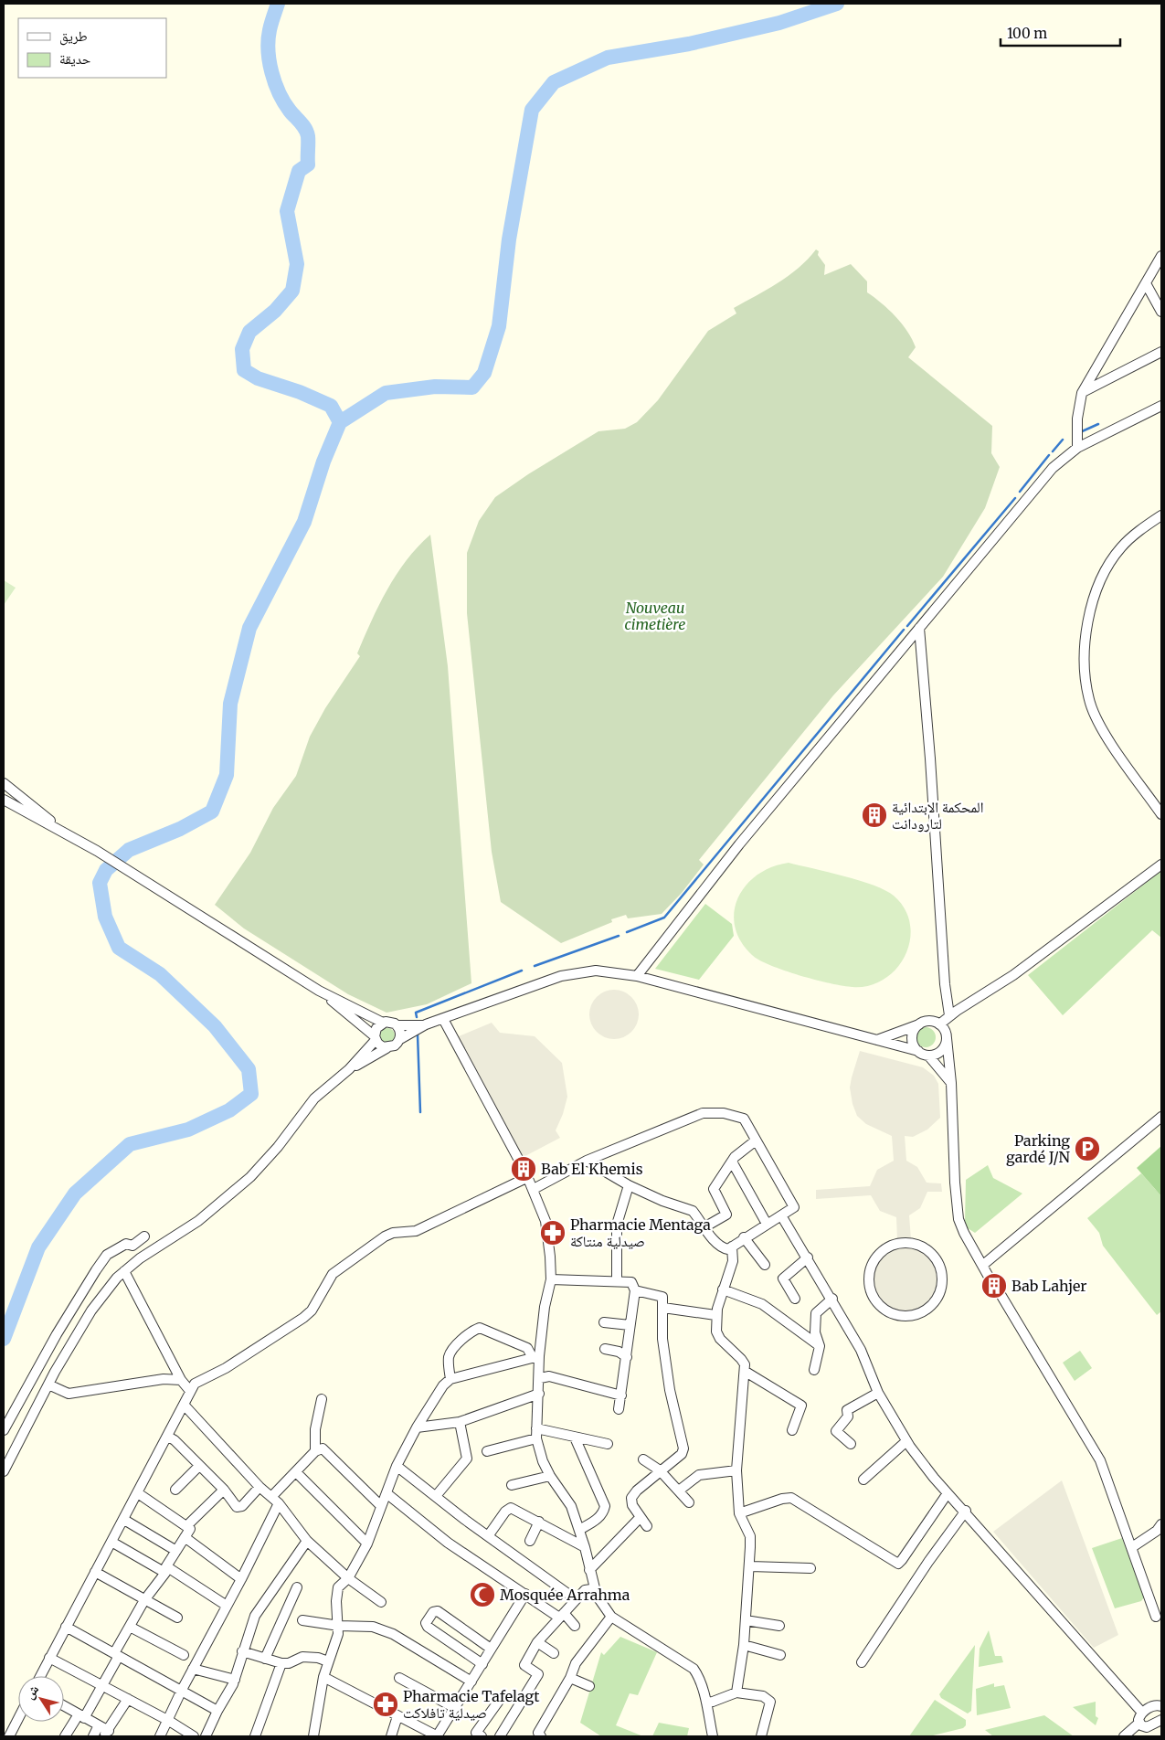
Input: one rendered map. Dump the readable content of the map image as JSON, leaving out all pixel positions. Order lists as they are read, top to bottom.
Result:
{
  "parks": ["Nouveau cimetière"],
  "places": {
    "building": ["المحكمة الابتدائية لتارودانت", "Bab El Khemis", "Bab Lahjer"],
    "parking": ["Parking gardé J/N"],
    "pharmacy": ["Pharmacie Mentaga صيدلية منتاكة", "Pharmacie Tafelagt صيدلية تافلاكت"],
    "mosque": ["Mosquée Arrahma"]
  },
  "legend": ["طريق", "حديقة"],
  "scale_bar": "100 m",
  "north": "top left"
}
